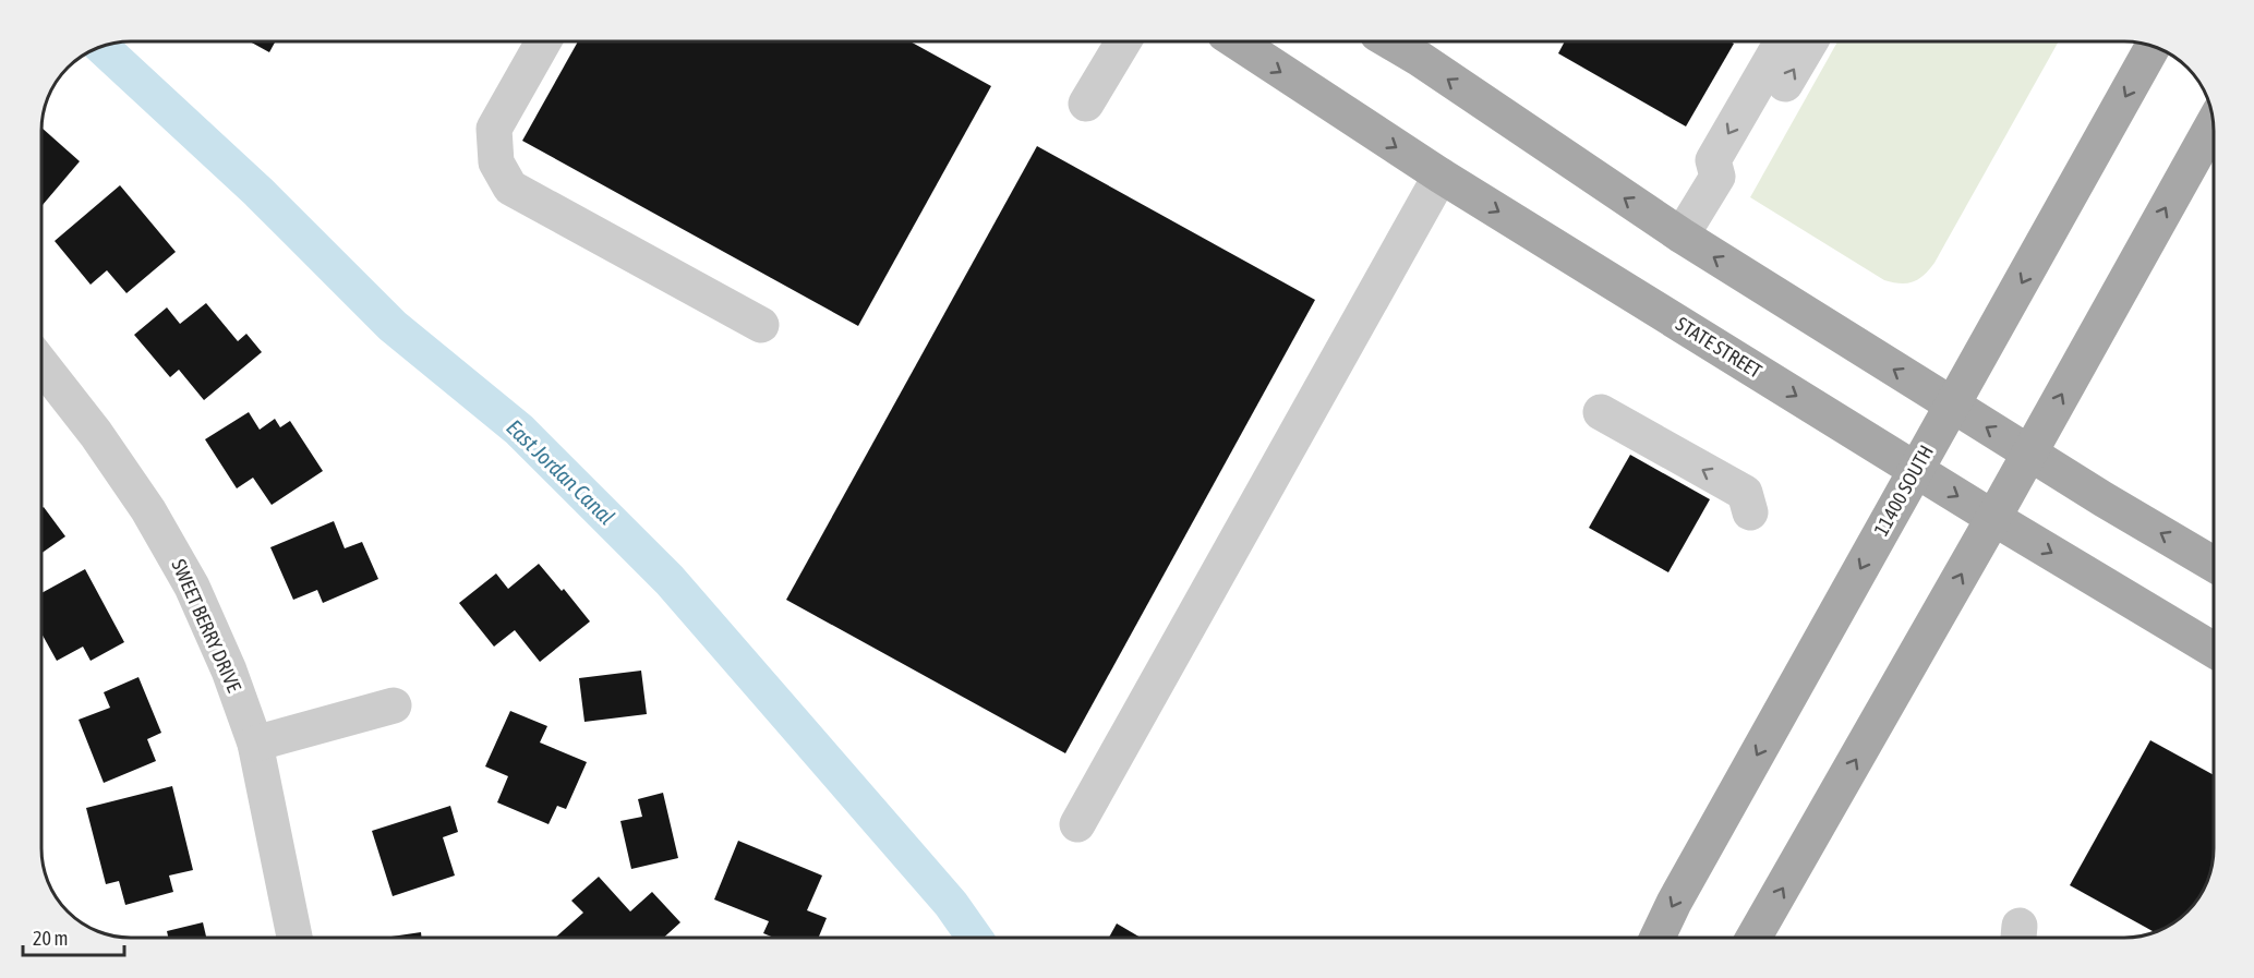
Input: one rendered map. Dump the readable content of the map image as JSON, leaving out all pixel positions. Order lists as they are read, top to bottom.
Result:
{
  "streets": {
    "main road": ["STATE STREET", "11400 SOUTH"],
    "street": ["SWEET BERRY DRIVE"]
  },
  "crossings": [
    ["STATE STREET", "11400 SOUTH"]
  ],
  "water": ["East Jordan Canal"],
  "scale_bar": "20 m"
}
